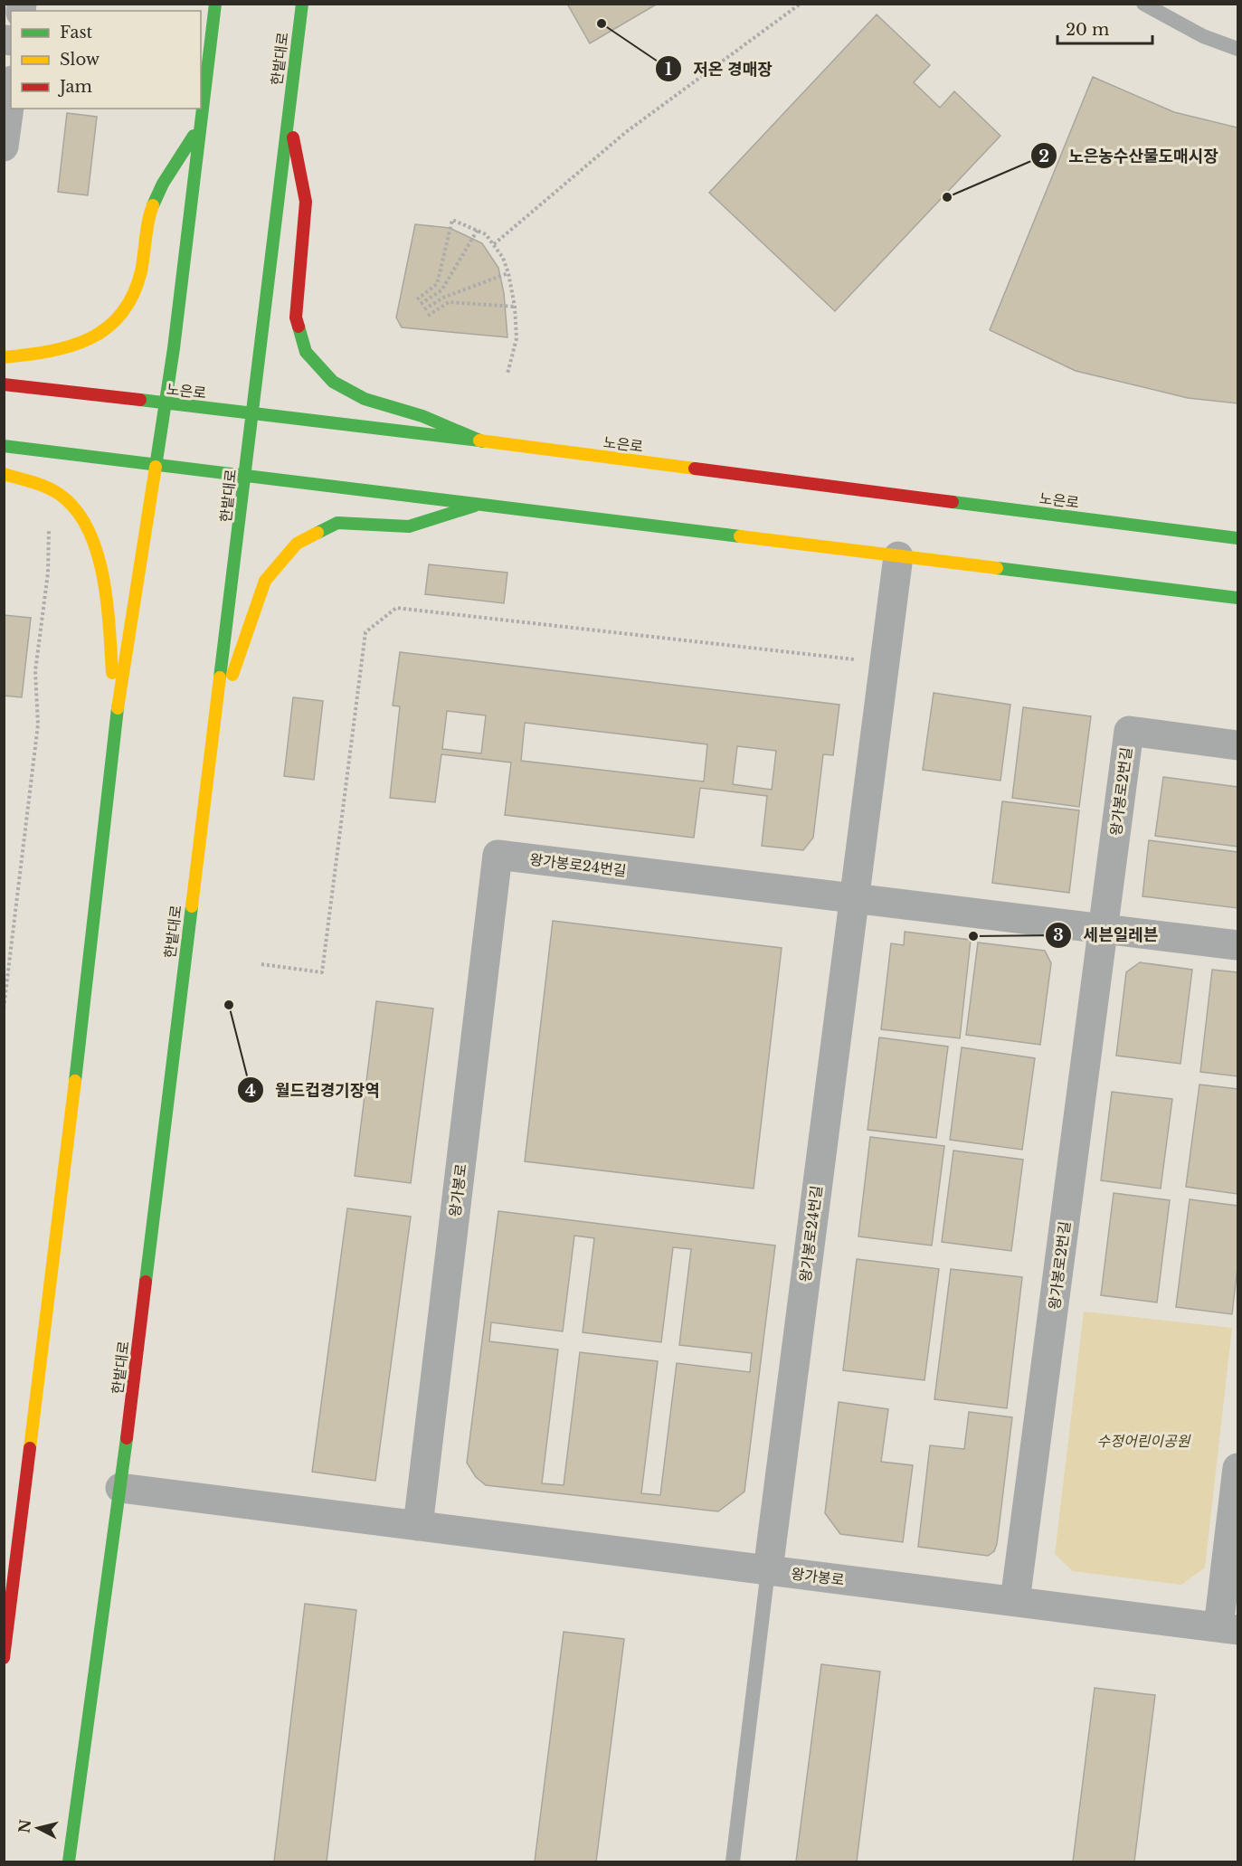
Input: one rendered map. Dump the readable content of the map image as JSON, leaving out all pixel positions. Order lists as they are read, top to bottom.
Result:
{
  "streets": {
    "main road": ["한밭대로", "노은로"],
    "street": ["왕가봉로2번길", "왕가봉로24번길", "왕가봉로"]
  },
  "crossings": [
    ["한밭대로", "노은로"],
    ["한밭대로", "왕가봉로"],
    ["왕가봉로2번길", "왕가봉로24번길"],
    ["왕가봉로2번길", "왕가봉로"],
    ["왕가봉로24번길", "왕가봉로"]
  ],
  "parks": ["수정어린이공원"],
  "places": [
    "저온 경매장",
    "노은농수산물도매시장",
    "세븐일레븐",
    "월드컵경기장역"
  ],
  "legend": ["Fast", "Slow", "Jam"],
  "scale_bar": "20 m",
  "north": "left"
}
